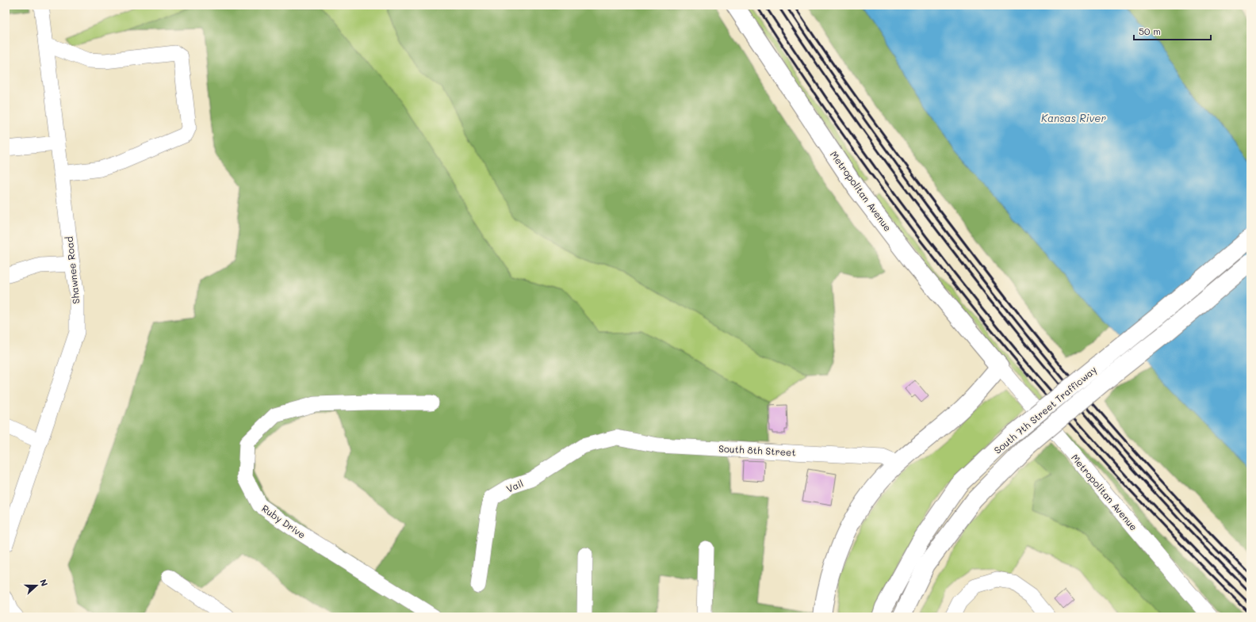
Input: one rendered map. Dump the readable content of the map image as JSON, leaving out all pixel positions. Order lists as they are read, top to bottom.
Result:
{
  "streets": {
    "main road": ["Metropolitan Avenue", "South 7th Street Trafficway"],
    "street": [
      "Shawnee Road",
      "South 8th Street",
      "Vail",
      "Ruby Drive"
    ]
  },
  "crossings": [
    ["South 8th Street", "Vail"]
  ],
  "water": ["Kansas River"],
  "scale_bar": "50 m",
  "north": "right"
}
